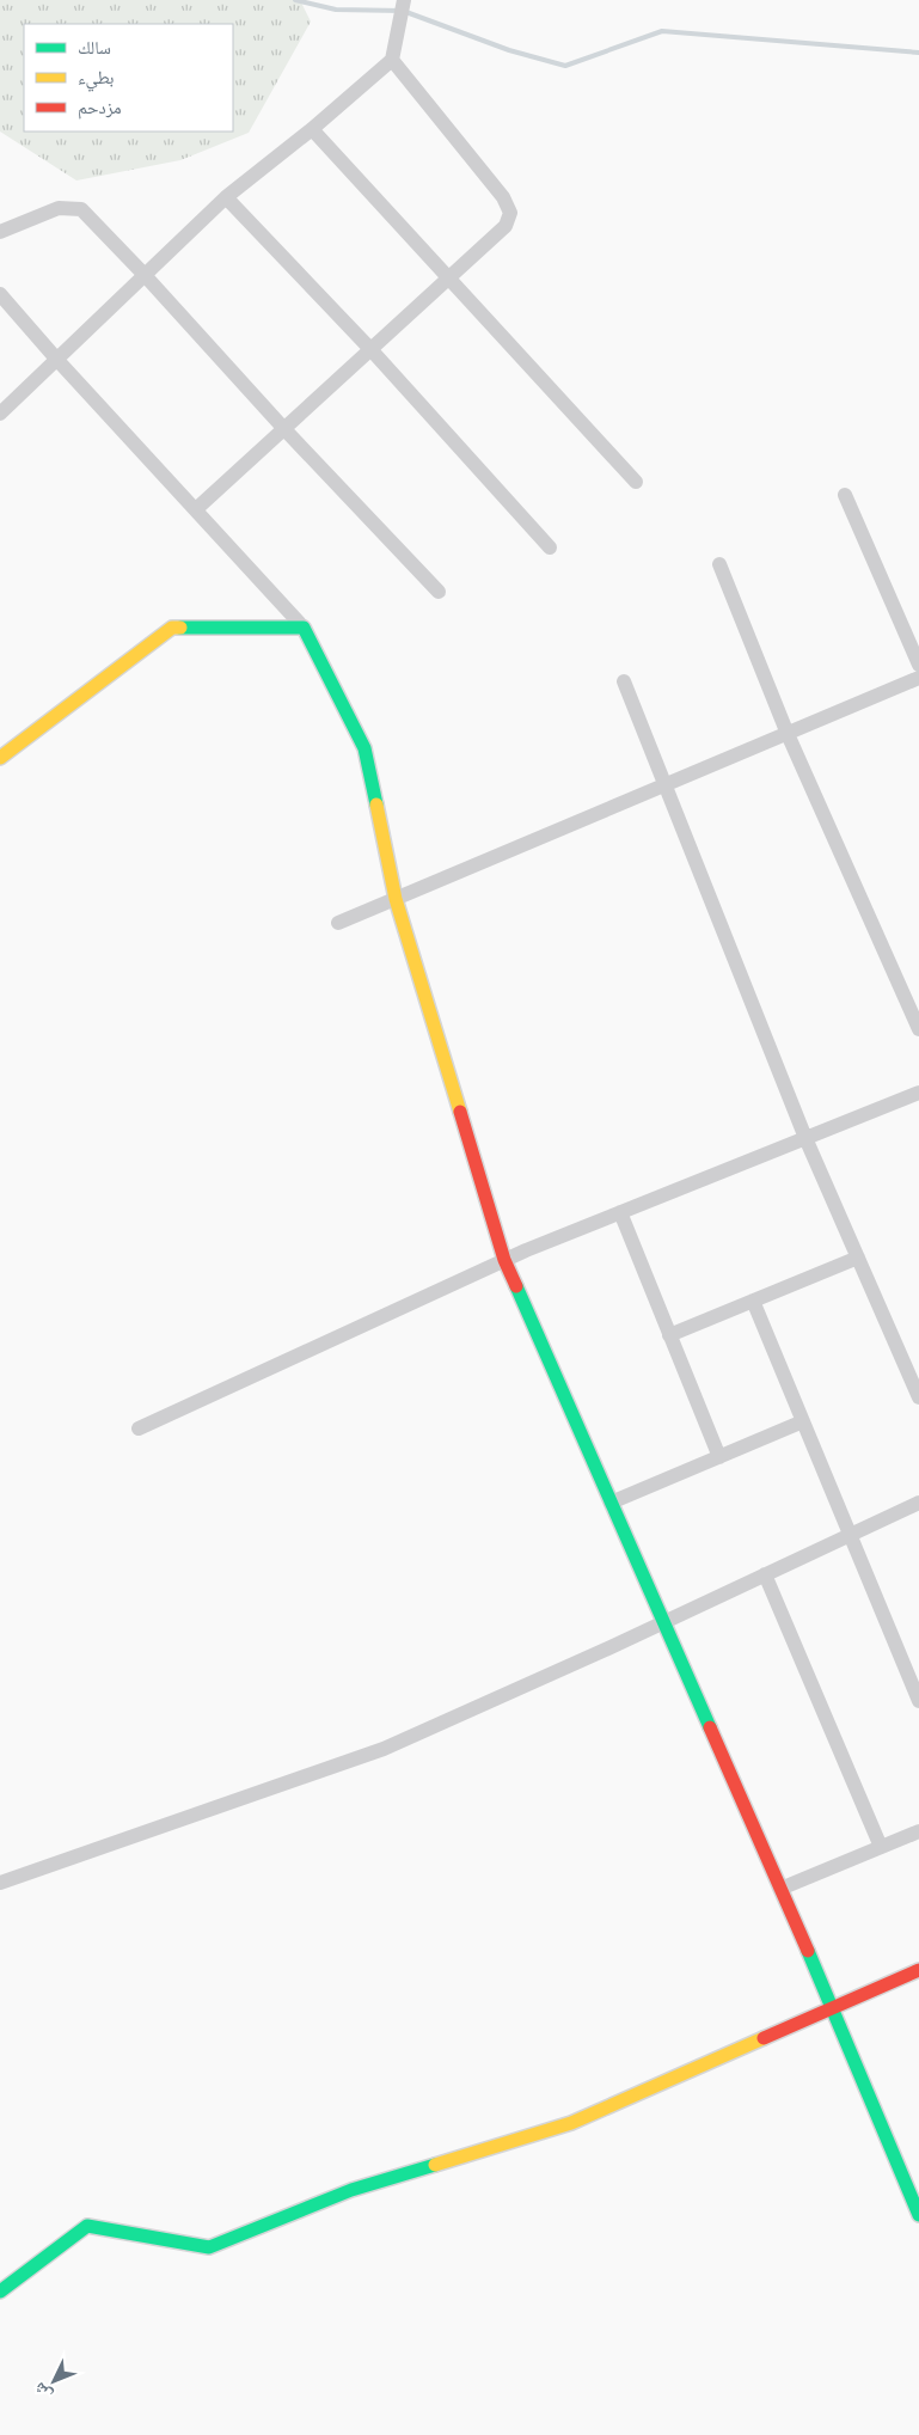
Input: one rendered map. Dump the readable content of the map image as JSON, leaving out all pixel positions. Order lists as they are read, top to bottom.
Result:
{
  "legend": ["سالك", "بطيء", "مزدحم"],
  "north": "bottom left"
}
